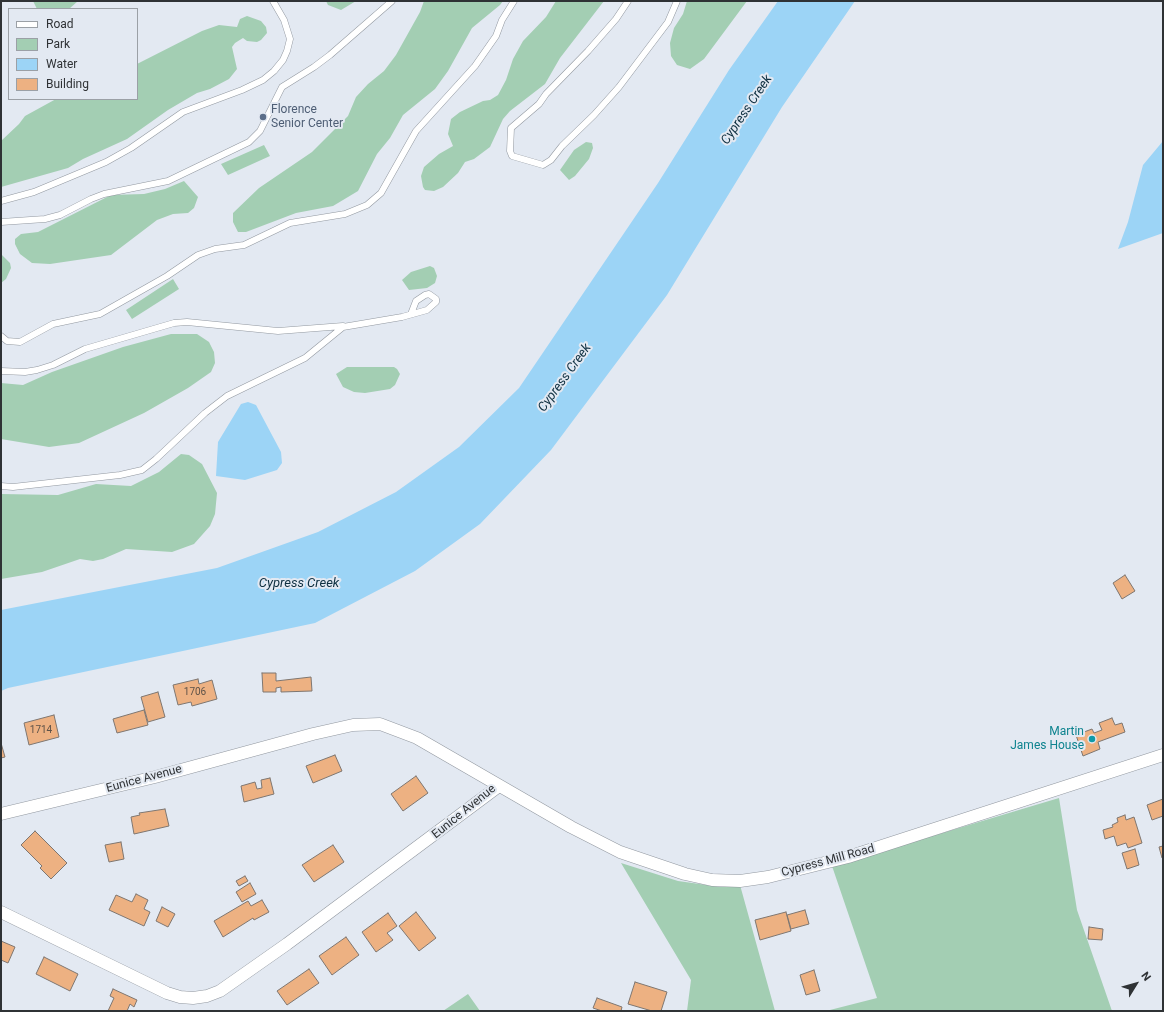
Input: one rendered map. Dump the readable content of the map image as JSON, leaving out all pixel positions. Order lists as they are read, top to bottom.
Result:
{
  "streets": {
    "street": ["Eunice Avenue", "Cypress Mill Road"]
  },
  "crossings": [
    ["Eunice Avenue", "Cypress Mill Road"]
  ],
  "water": ["Cypress Creek"],
  "places": ["Florence Senior Center", "Martin James House"],
  "house_numbers": ["1706", "1714"],
  "legend": [
    "Road",
    "Park",
    "Water",
    "Building"
  ],
  "north": "top right"
}
